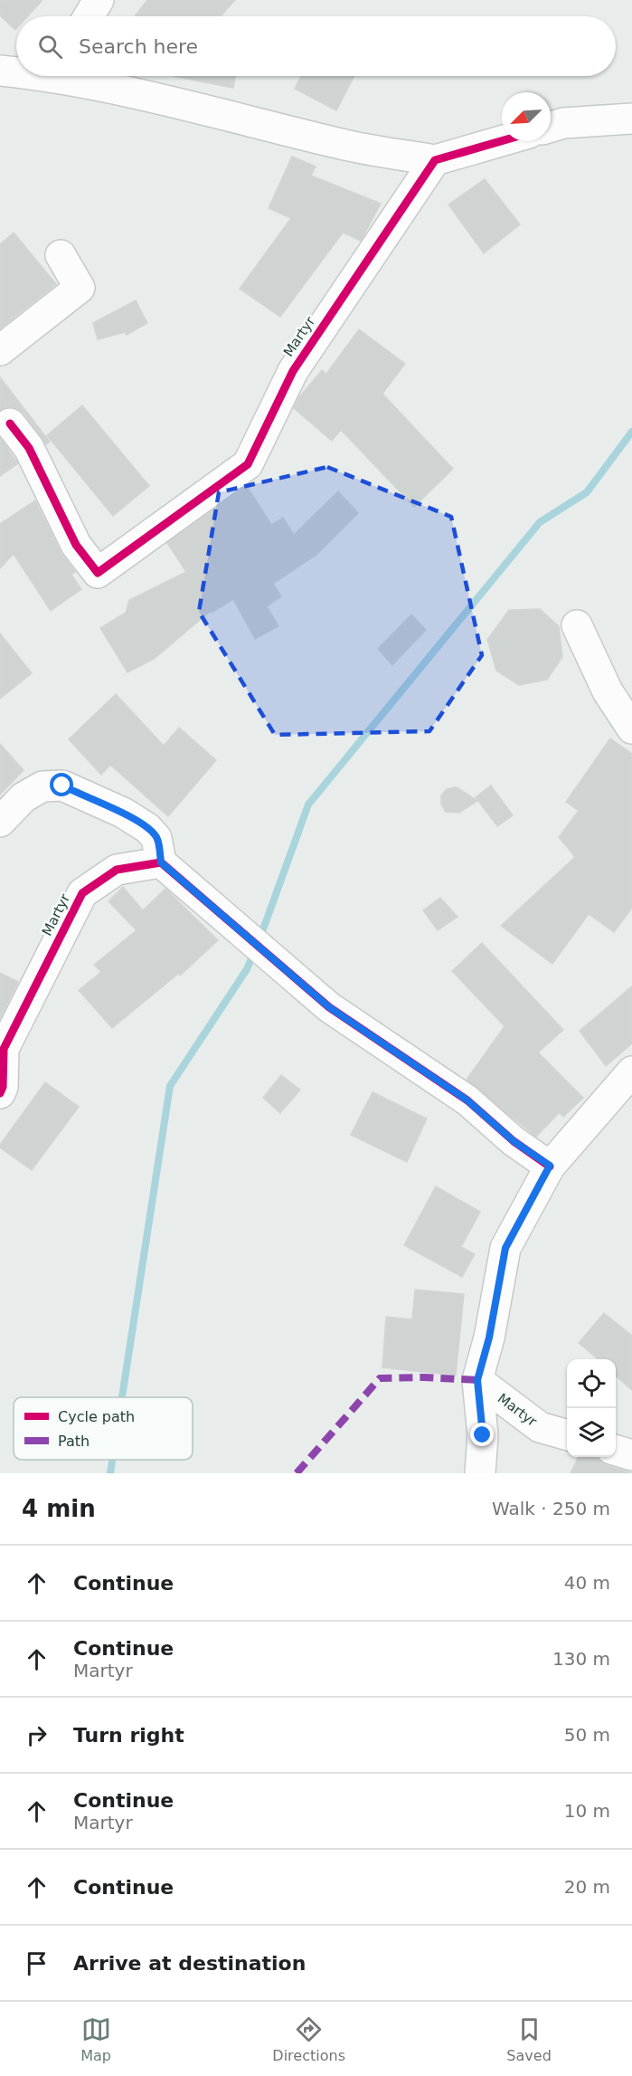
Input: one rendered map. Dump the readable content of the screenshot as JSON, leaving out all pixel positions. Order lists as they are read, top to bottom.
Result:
{
  "streets": {
    "street": ["Martyr"]
  },
  "legend": ["Cycle path", "Path"],
  "north": "bottom left",
  "page": {
    "search": "Search here",
    "heading": ["4 min", "Walk · 250 m"],
    "list": [
      ["Continue", "40 m"],
      ["Continue", "Martyr", "130 m"],
      ["Turn right", "50 m"],
      ["Continue", "Martyr", "10 m"],
      ["Continue", "20 m"],
      "Arrive at destination"
    ],
    "nav": ["Map", "Directions", "Saved"]
  }
}
